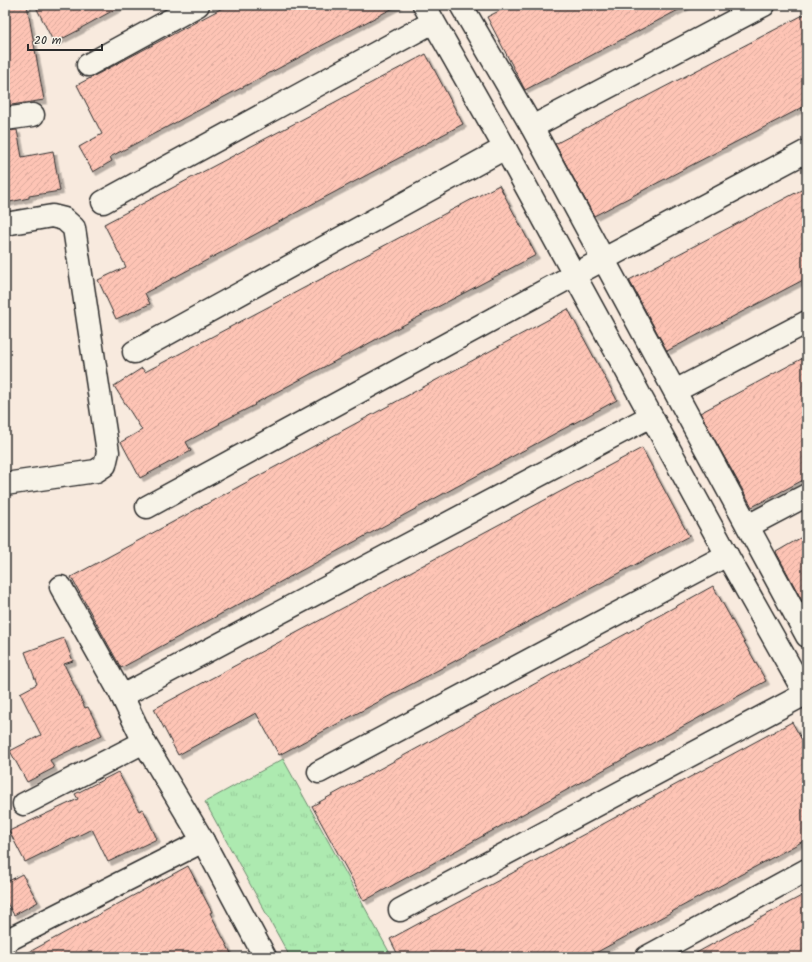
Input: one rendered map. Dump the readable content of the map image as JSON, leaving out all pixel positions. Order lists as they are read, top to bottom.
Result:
{
  "scale_bar": "20 m"
}
